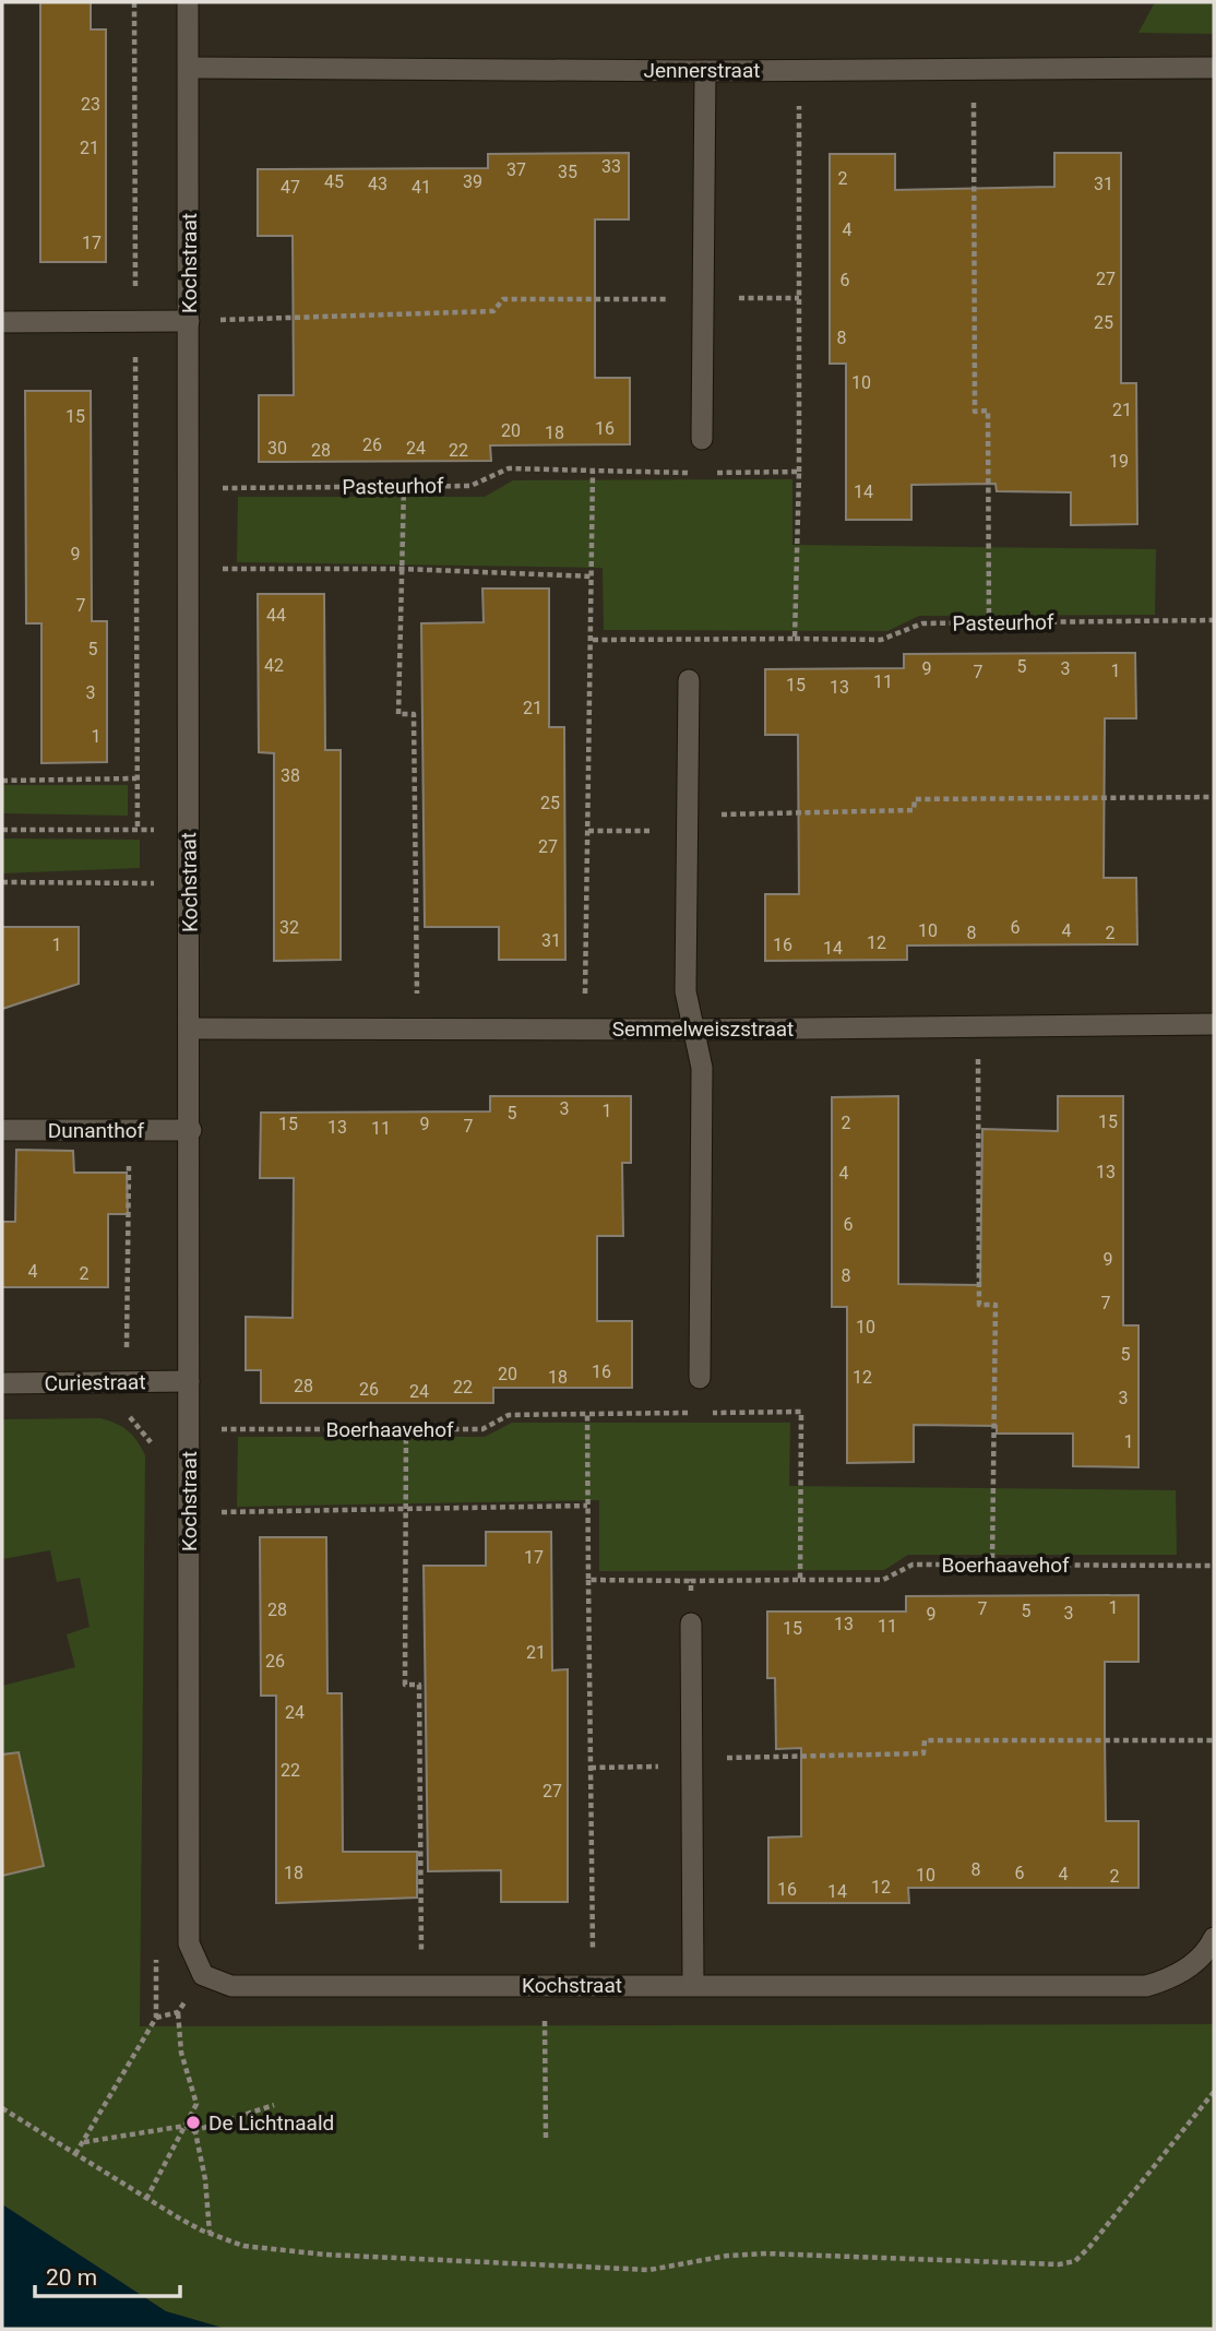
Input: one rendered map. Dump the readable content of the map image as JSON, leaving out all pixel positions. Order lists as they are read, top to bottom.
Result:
{
  "streets": {
    "street": [
      "Jennerstraat",
      "Kochstraat",
      "Semmelweiszstraat",
      "Dunanthof",
      "Curiestraat"
    ],
    "path": ["Pasteurhof", "Boerhaavehof"]
  },
  "crossings": [
    ["Jennerstraat", "Kochstraat"],
    ["Kochstraat", "Pasteurhof"],
    ["Kochstraat", "Semmelweiszstraat"],
    ["Kochstraat", "Dunanthof"],
    ["Kochstraat", "Curiestraat"],
    ["Kochstraat", "Boerhaavehof"]
  ],
  "places": ["De Lichtnaald"],
  "house_numbers": [
    "23",
    "21",
    "33",
    "37",
    "35",
    "2",
    "45",
    "39",
    "43",
    "31",
    "47",
    "41",
    "4",
    "17",
    "27",
    "6",
    "25",
    "8",
    "10",
    "21",
    "15",
    "16",
    "20",
    "18",
    "26",
    "30",
    "24",
    "28",
    "22",
    "19",
    "14",
    "9",
    "7",
    "44",
    "5",
    "42",
    "5",
    "9",
    "3",
    "1",
    "7",
    "11",
    "15",
    "13",
    "3",
    "21",
    "1",
    "38",
    "25",
    "27",
    "32",
    "6",
    "10",
    "4",
    "8",
    "2",
    "31",
    "12",
    "1",
    "16",
    "14",
    "3",
    "1",
    "5",
    "15",
    "2",
    "15",
    "9",
    "7",
    "13",
    "11",
    "13",
    "4",
    "6",
    "9",
    "4",
    "2",
    "8",
    "7",
    "10",
    "5",
    "16",
    "20",
    "18",
    "12",
    "28",
    "22",
    "26",
    "24",
    "3",
    "1",
    "17",
    "1",
    "7",
    "28",
    "5",
    "3",
    "9",
    "13",
    "11",
    "15",
    "21",
    "26",
    "24",
    "22",
    "27",
    "8",
    "18",
    "6",
    "4",
    "10",
    "2",
    "12",
    "16",
    "14"
  ],
  "scale_bar": "20 m"
}
